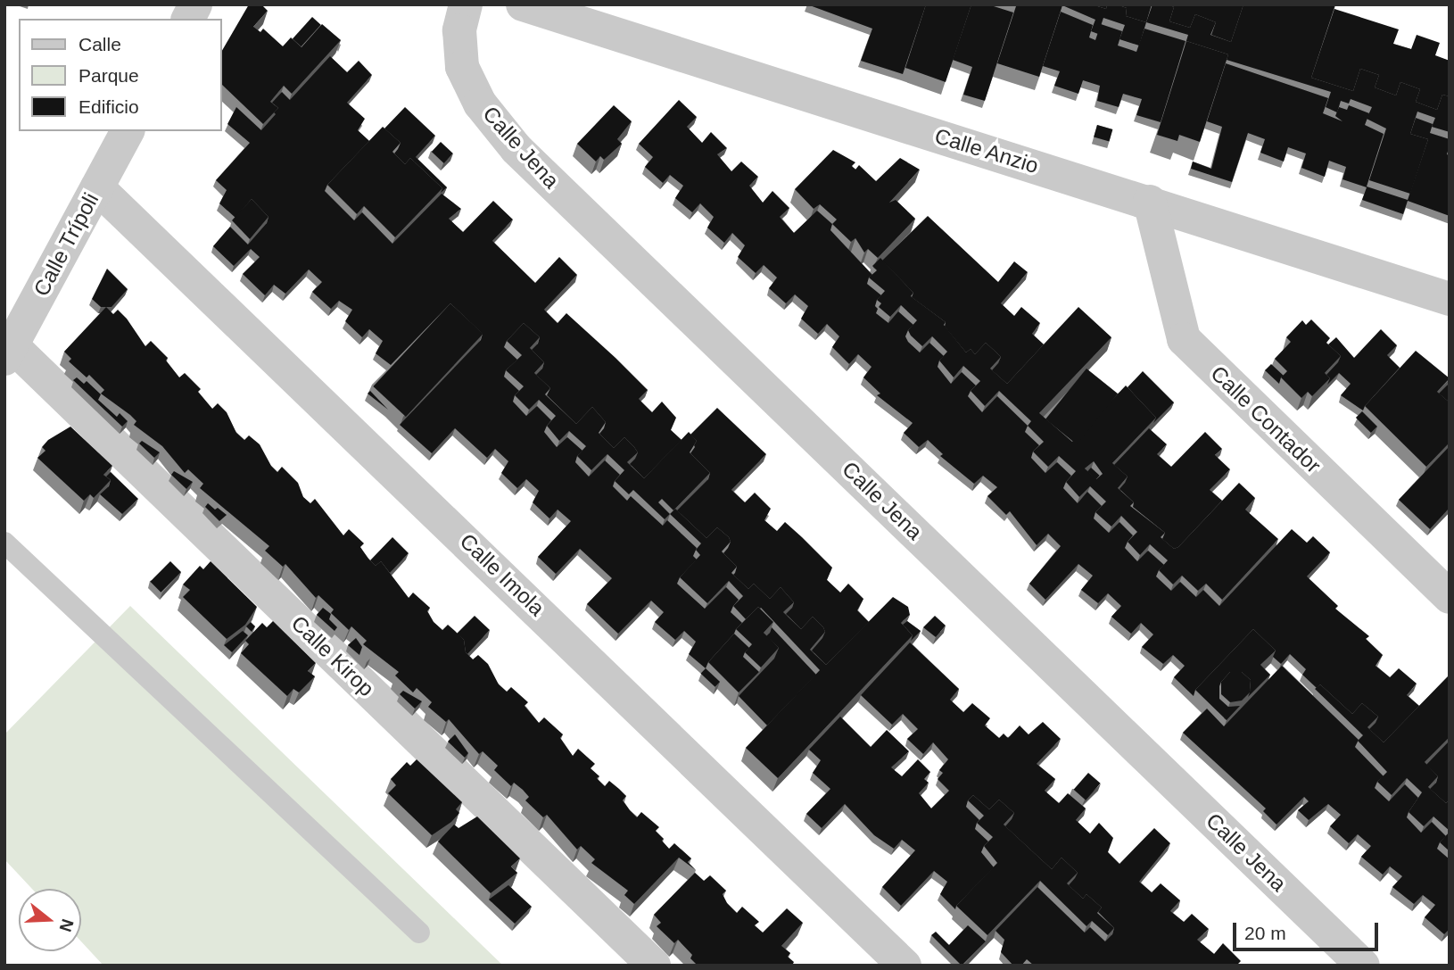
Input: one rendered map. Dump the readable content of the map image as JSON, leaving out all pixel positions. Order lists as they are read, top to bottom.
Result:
{
  "streets": {
    "street": [
      "Calle Jena",
      "Calle Anzio",
      "Calle Trípoli",
      "Calle Contador",
      "Calle Imola",
      "Calle Kirop"
    ]
  },
  "crossings": [
    ["Calle Anzio", "Calle Contador"],
    ["Calle Trípoli", "Calle Imola"],
    ["Calle Trípoli", "Calle Kirop"]
  ],
  "legend": ["Calle", "Parque", "Edificio"],
  "scale_bar": "20 m",
  "north": "right"
}
